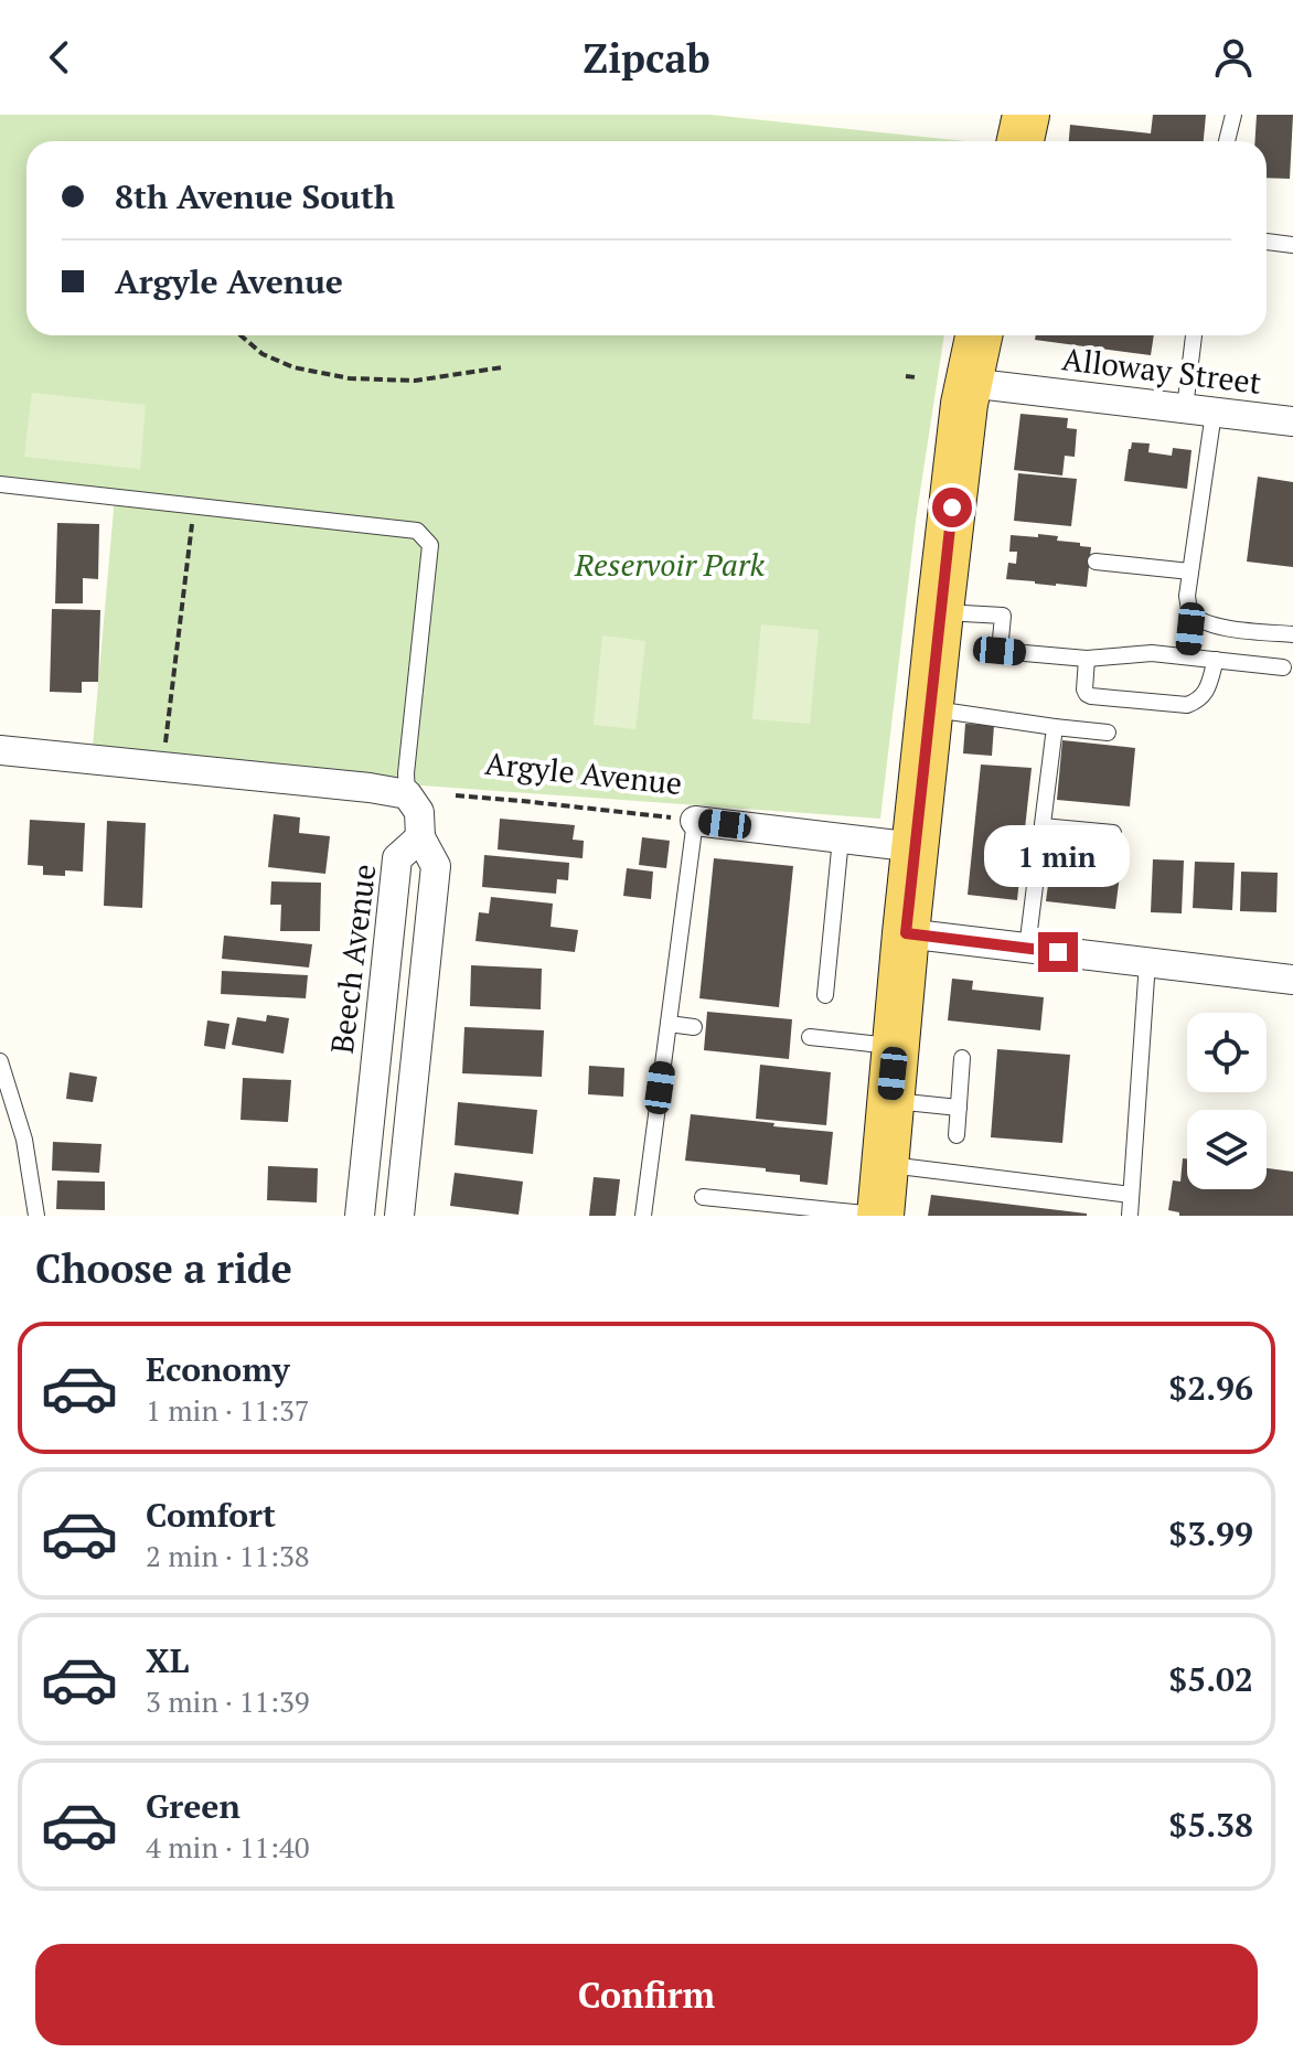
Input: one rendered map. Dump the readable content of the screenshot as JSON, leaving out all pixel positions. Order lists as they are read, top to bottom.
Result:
{
  "streets": {
    "street": ["Alloway Street", "Argyle Avenue", "Beech Avenue"]
  },
  "parks": ["Reservoir Park"],
  "page": {
    "header": "Zipcab",
    "banner": ["8th Avenue South", "Argyle Avenue"],
    "bubble": "1 min",
    "heading": "Choose a ride",
    "list": [
      {
        "name": "Economy",
        "note": "1 min · 11:37",
        "value": "$2.96"
      },
      {
        "name": "Comfort",
        "note": "2 min · 11:38",
        "value": "$3.99"
      },
      {
        "name": "XL",
        "note": "3 min · 11:39",
        "value": "$5.02"
      },
      {
        "name": "Green",
        "note": "4 min · 11:40",
        "value": "$5.38"
      }
    ],
    "buttons": "Confirm"
  }
}
